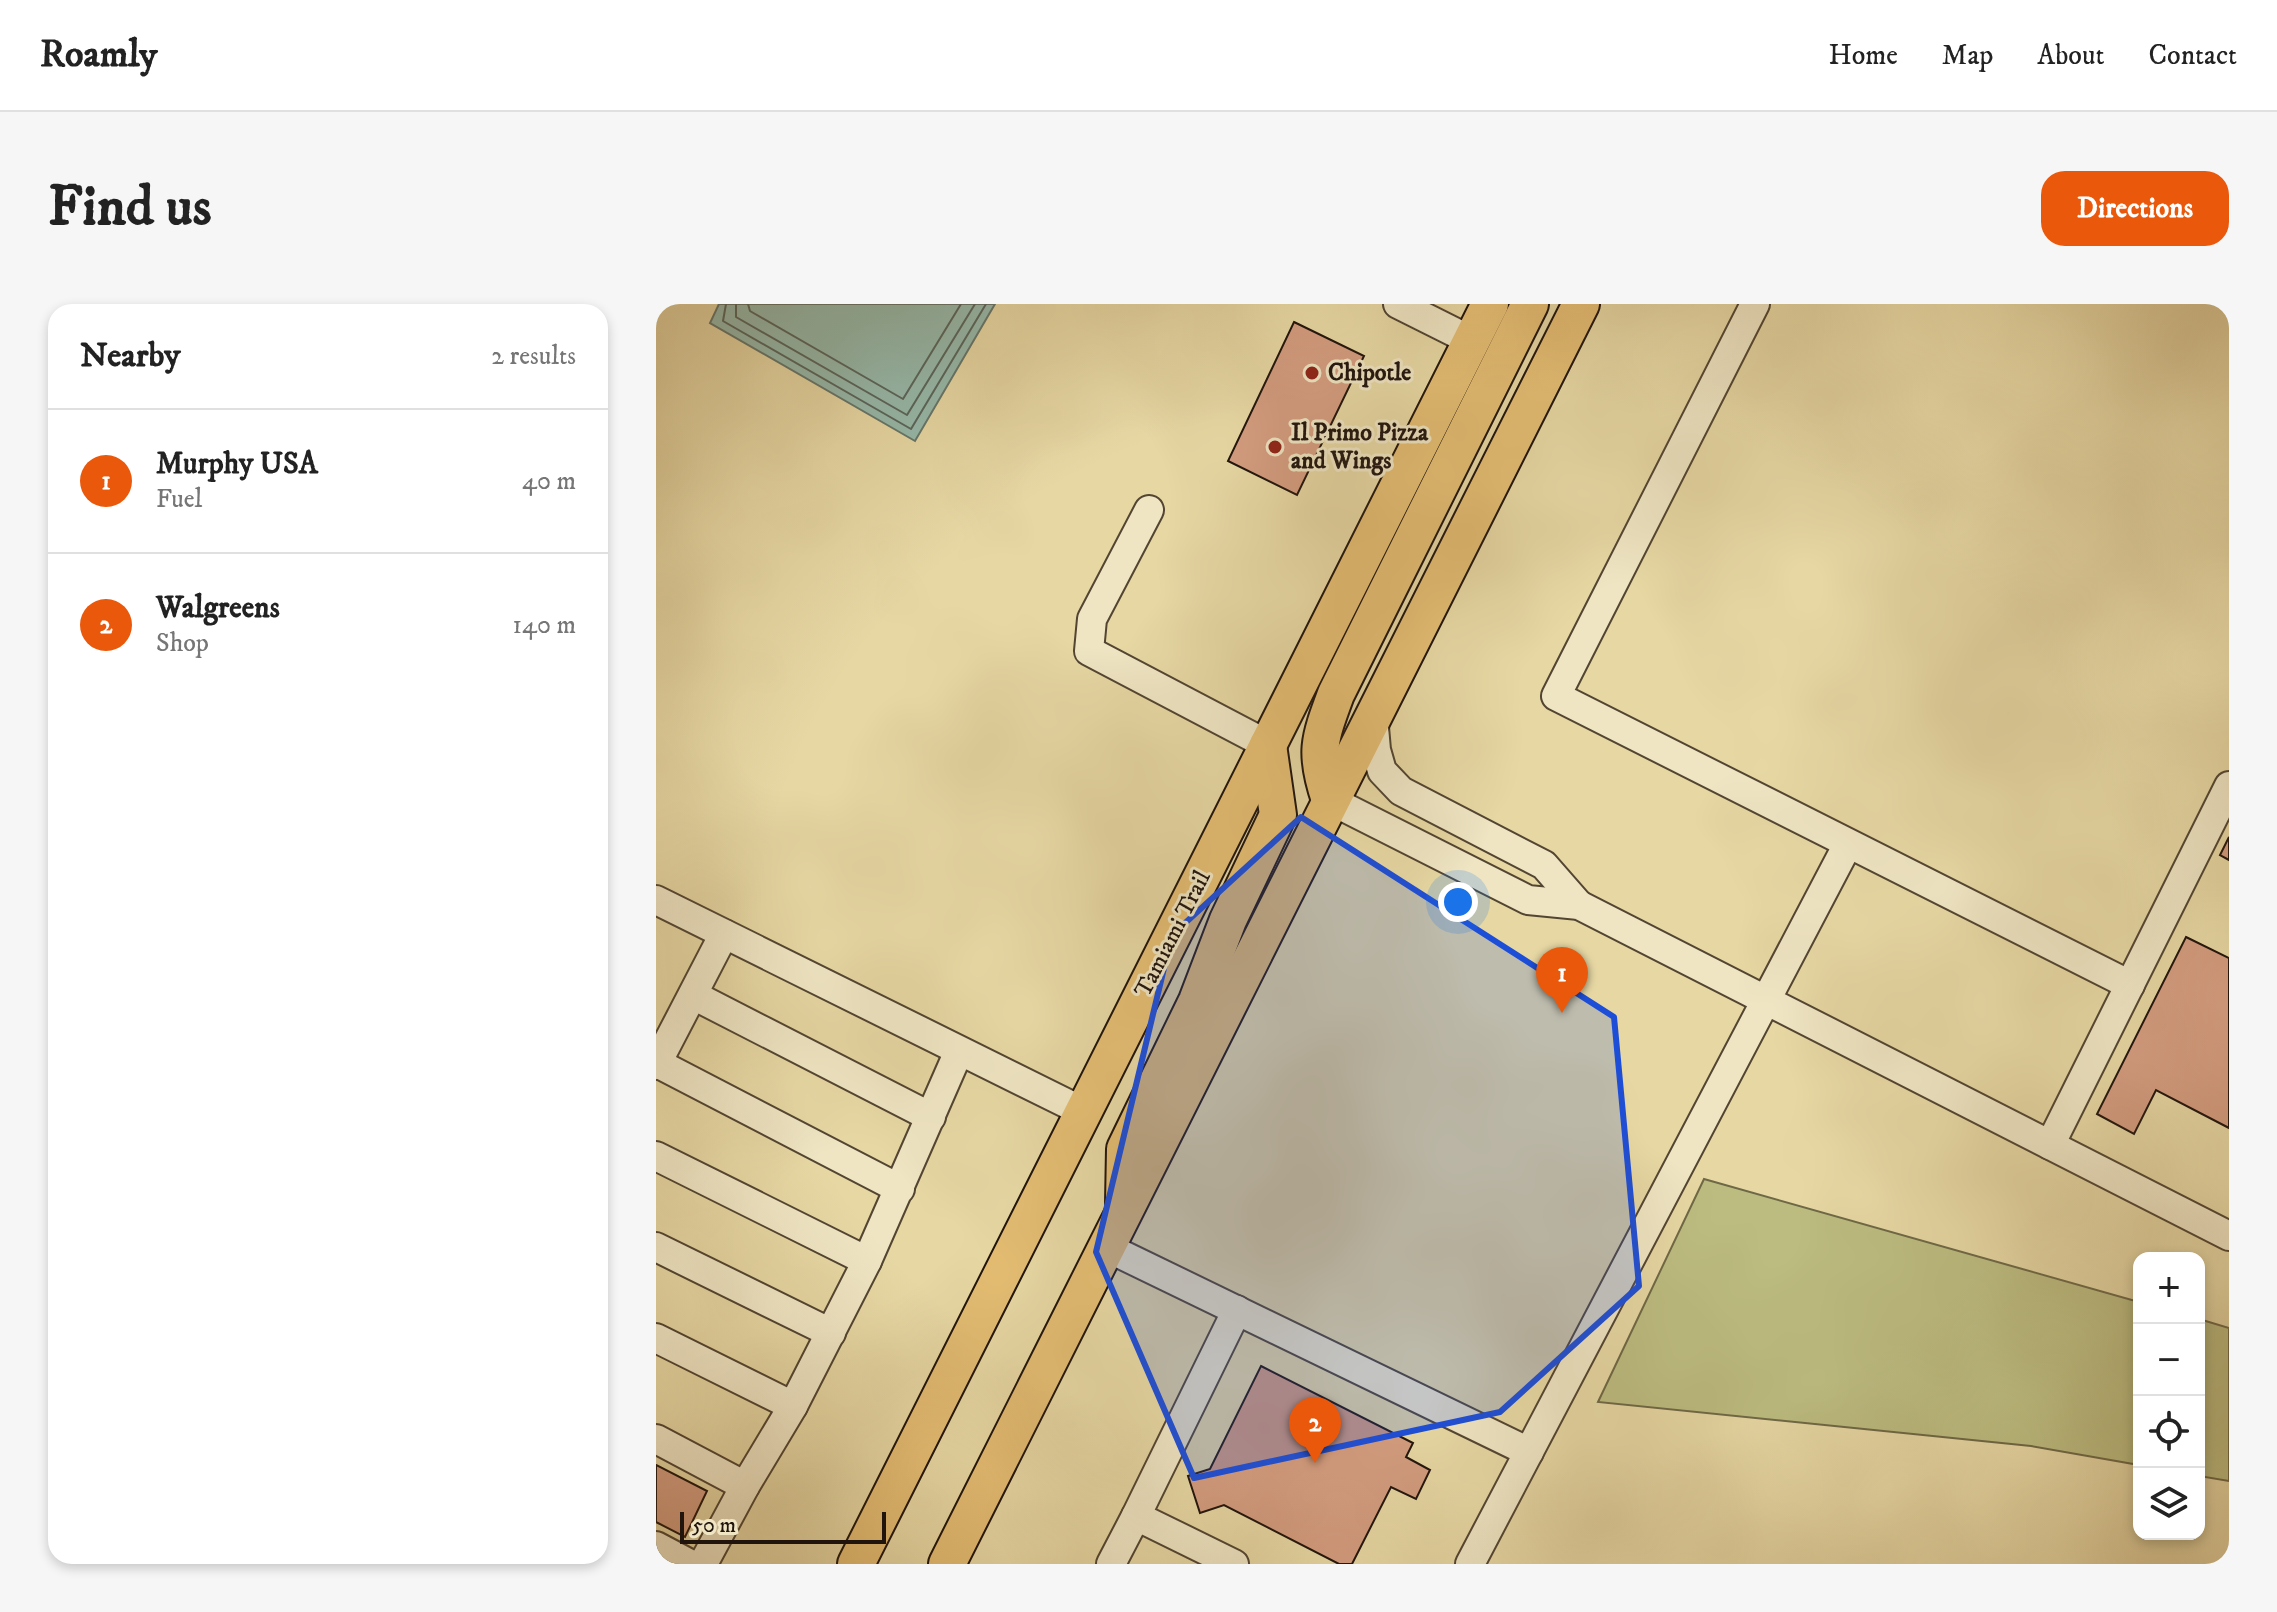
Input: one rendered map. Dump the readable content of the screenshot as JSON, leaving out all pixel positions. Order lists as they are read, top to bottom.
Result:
{
  "streets": {
    "main road": ["Tamiami Trail"]
  },
  "places": ["Chipotle", "Il Primo Pizza and Wings"],
  "scale_bar": "50 m",
  "page": {
    "header": "Roamly",
    "nav": [
      "Home",
      "Map",
      "About",
      "Contact"
    ],
    "buttons": "Directions",
    "title": "Find us",
    "heading": ["Nearby", "2 results"],
    "list": [
      {
        "mark": "1",
        "name": "Murphy USA",
        "note": "Fuel",
        "value": "40 m"
      },
      {
        "mark": "2",
        "name": "Walgreens",
        "note": "Shop",
        "value": "140 m"
      }
    ],
    "pins": ["1", "2"],
    "map_buttons": ["+", "−"],
    "scale": "50 m"
  }
}
